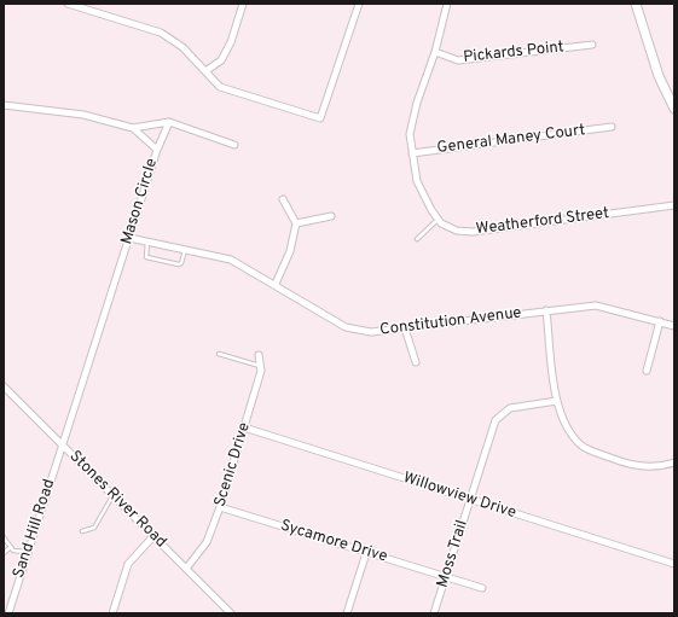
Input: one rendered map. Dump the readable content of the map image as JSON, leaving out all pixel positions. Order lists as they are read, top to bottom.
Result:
{
  "streets": {
    "street": [
      "Pickards Point",
      "General Maney Court",
      "Mason Circle",
      "Weatherford Street",
      "Constitution Avenue",
      "Scenic Drive",
      "Willowview Drive",
      "Stones River Road",
      "Sand Hill Road",
      "Sycamore Drive",
      "Moss Trail"
    ]
  },
  "crossings": [
    ["Mason Circle", "Constitution Avenue"],
    ["Mason Circle", "Stones River Road"],
    ["Mason Circle", "Sand Hill Road"],
    ["Scenic Drive", "Willowview Drive"],
    ["Scenic Drive", "Stones River Road"],
    ["Scenic Drive", "Sycamore Drive"],
    ["Willowview Drive", "Moss Trail"],
    ["Stones River Road", "Sand Hill Road"],
    ["Sycamore Drive", "Moss Trail"]
  ]
}
